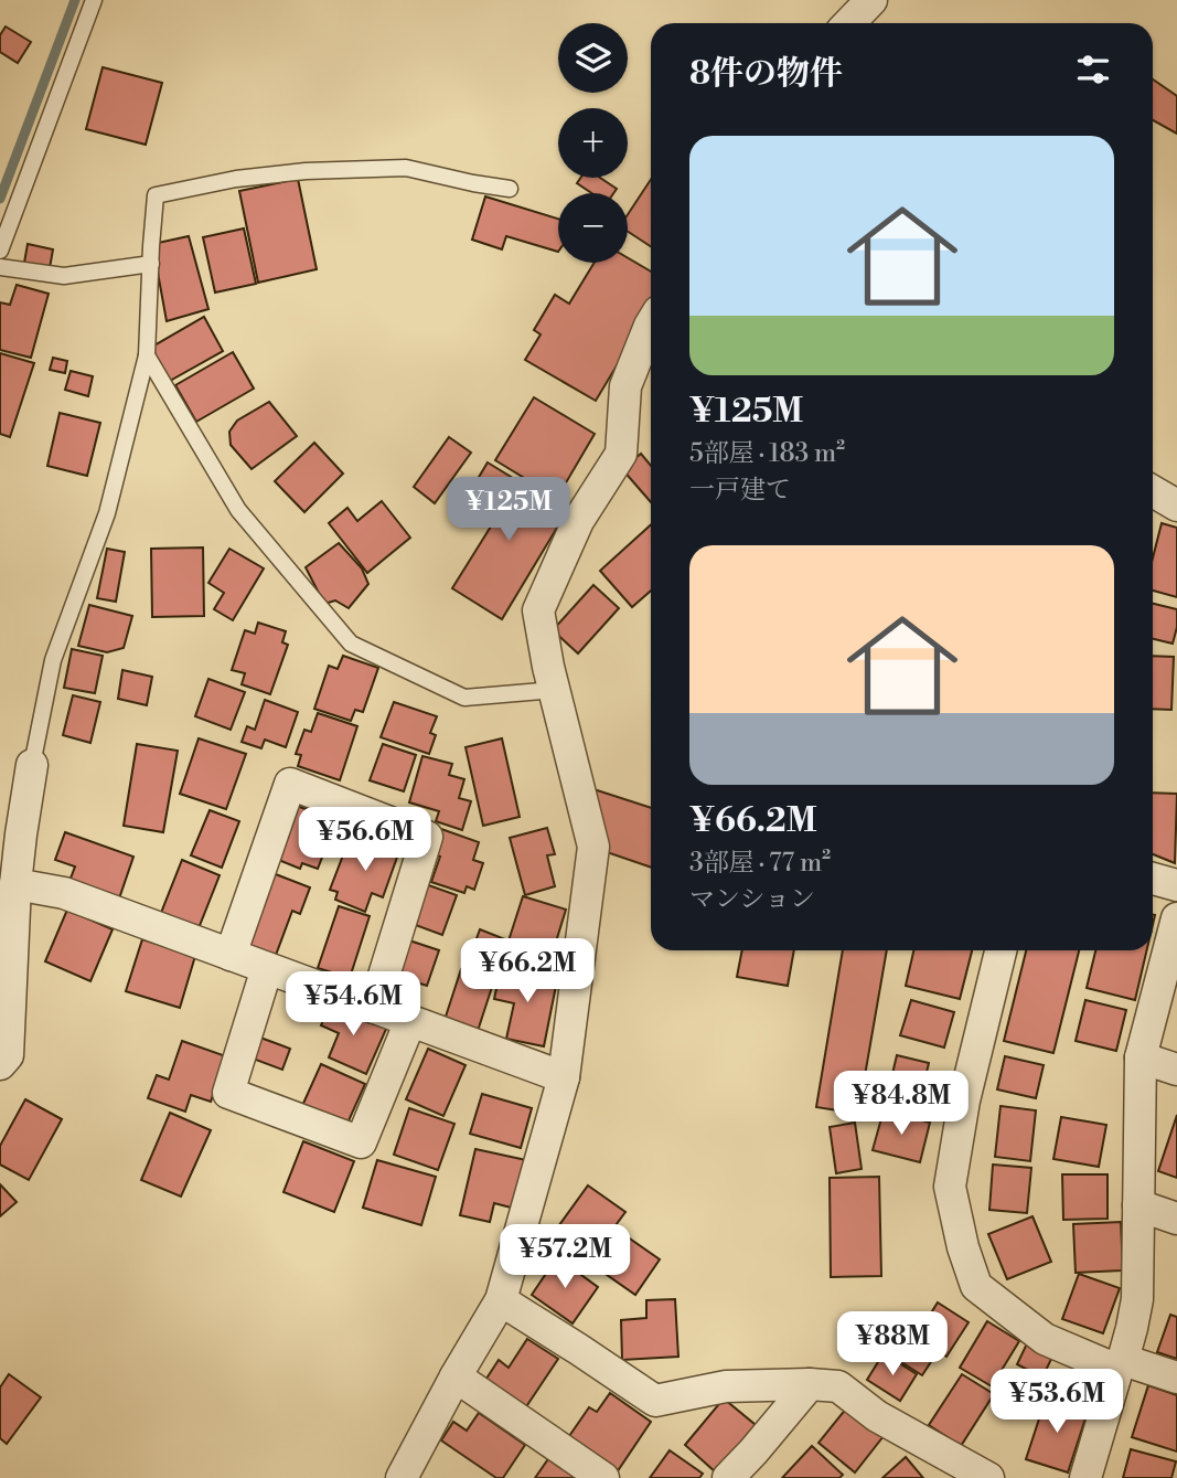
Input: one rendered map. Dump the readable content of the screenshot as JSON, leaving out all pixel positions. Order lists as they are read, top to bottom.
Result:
{
  "page": {
    "map_buttons": ["+", "−"],
    "heading": "8件の物件",
    "list": [
      {
        "name": "¥125M",
        "note": "5部屋 · 183 m² · 一戸建て"
      },
      {
        "name": "¥66.2M",
        "note": "3部屋 · 77 m² · マンション"
      }
    ],
    "price": [
      "¥125M",
      "¥56.6M",
      "¥66.2M",
      "¥54.6M",
      "¥84.8M",
      "¥57.2M",
      "¥88M",
      "¥53.6M"
    ]
  }
}
